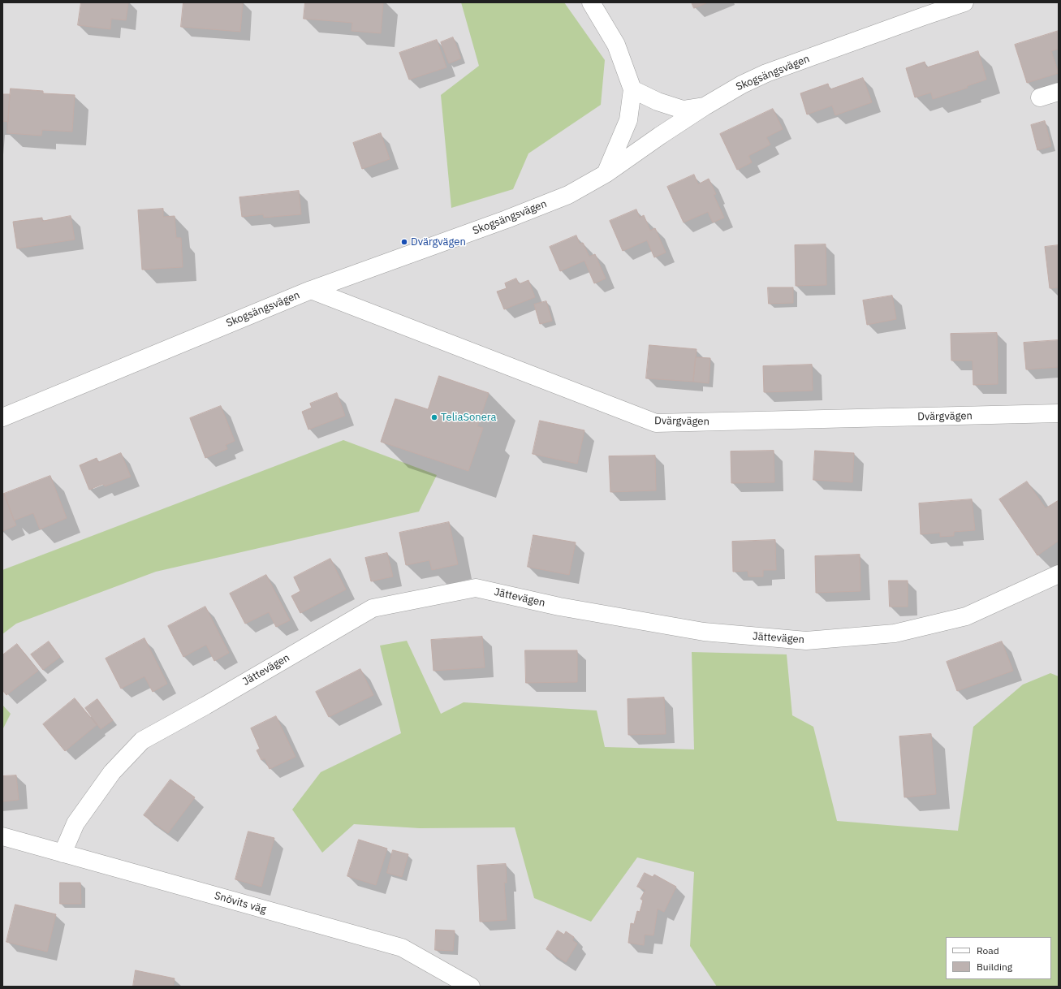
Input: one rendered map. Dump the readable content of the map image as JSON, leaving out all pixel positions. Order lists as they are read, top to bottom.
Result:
{
  "streets": {
    "street": [
      "Skogsängsvägen",
      "Dvärgvägen",
      "Jättevägen",
      "Snövits väg"
    ]
  },
  "crossings": [
    ["Skogsängsvägen", "Dvärgvägen"],
    ["Jättevägen", "Snövits väg"]
  ],
  "places": ["Dvärgvägen", "TeliaSonera"],
  "legend": ["Road", "Building"]
}
